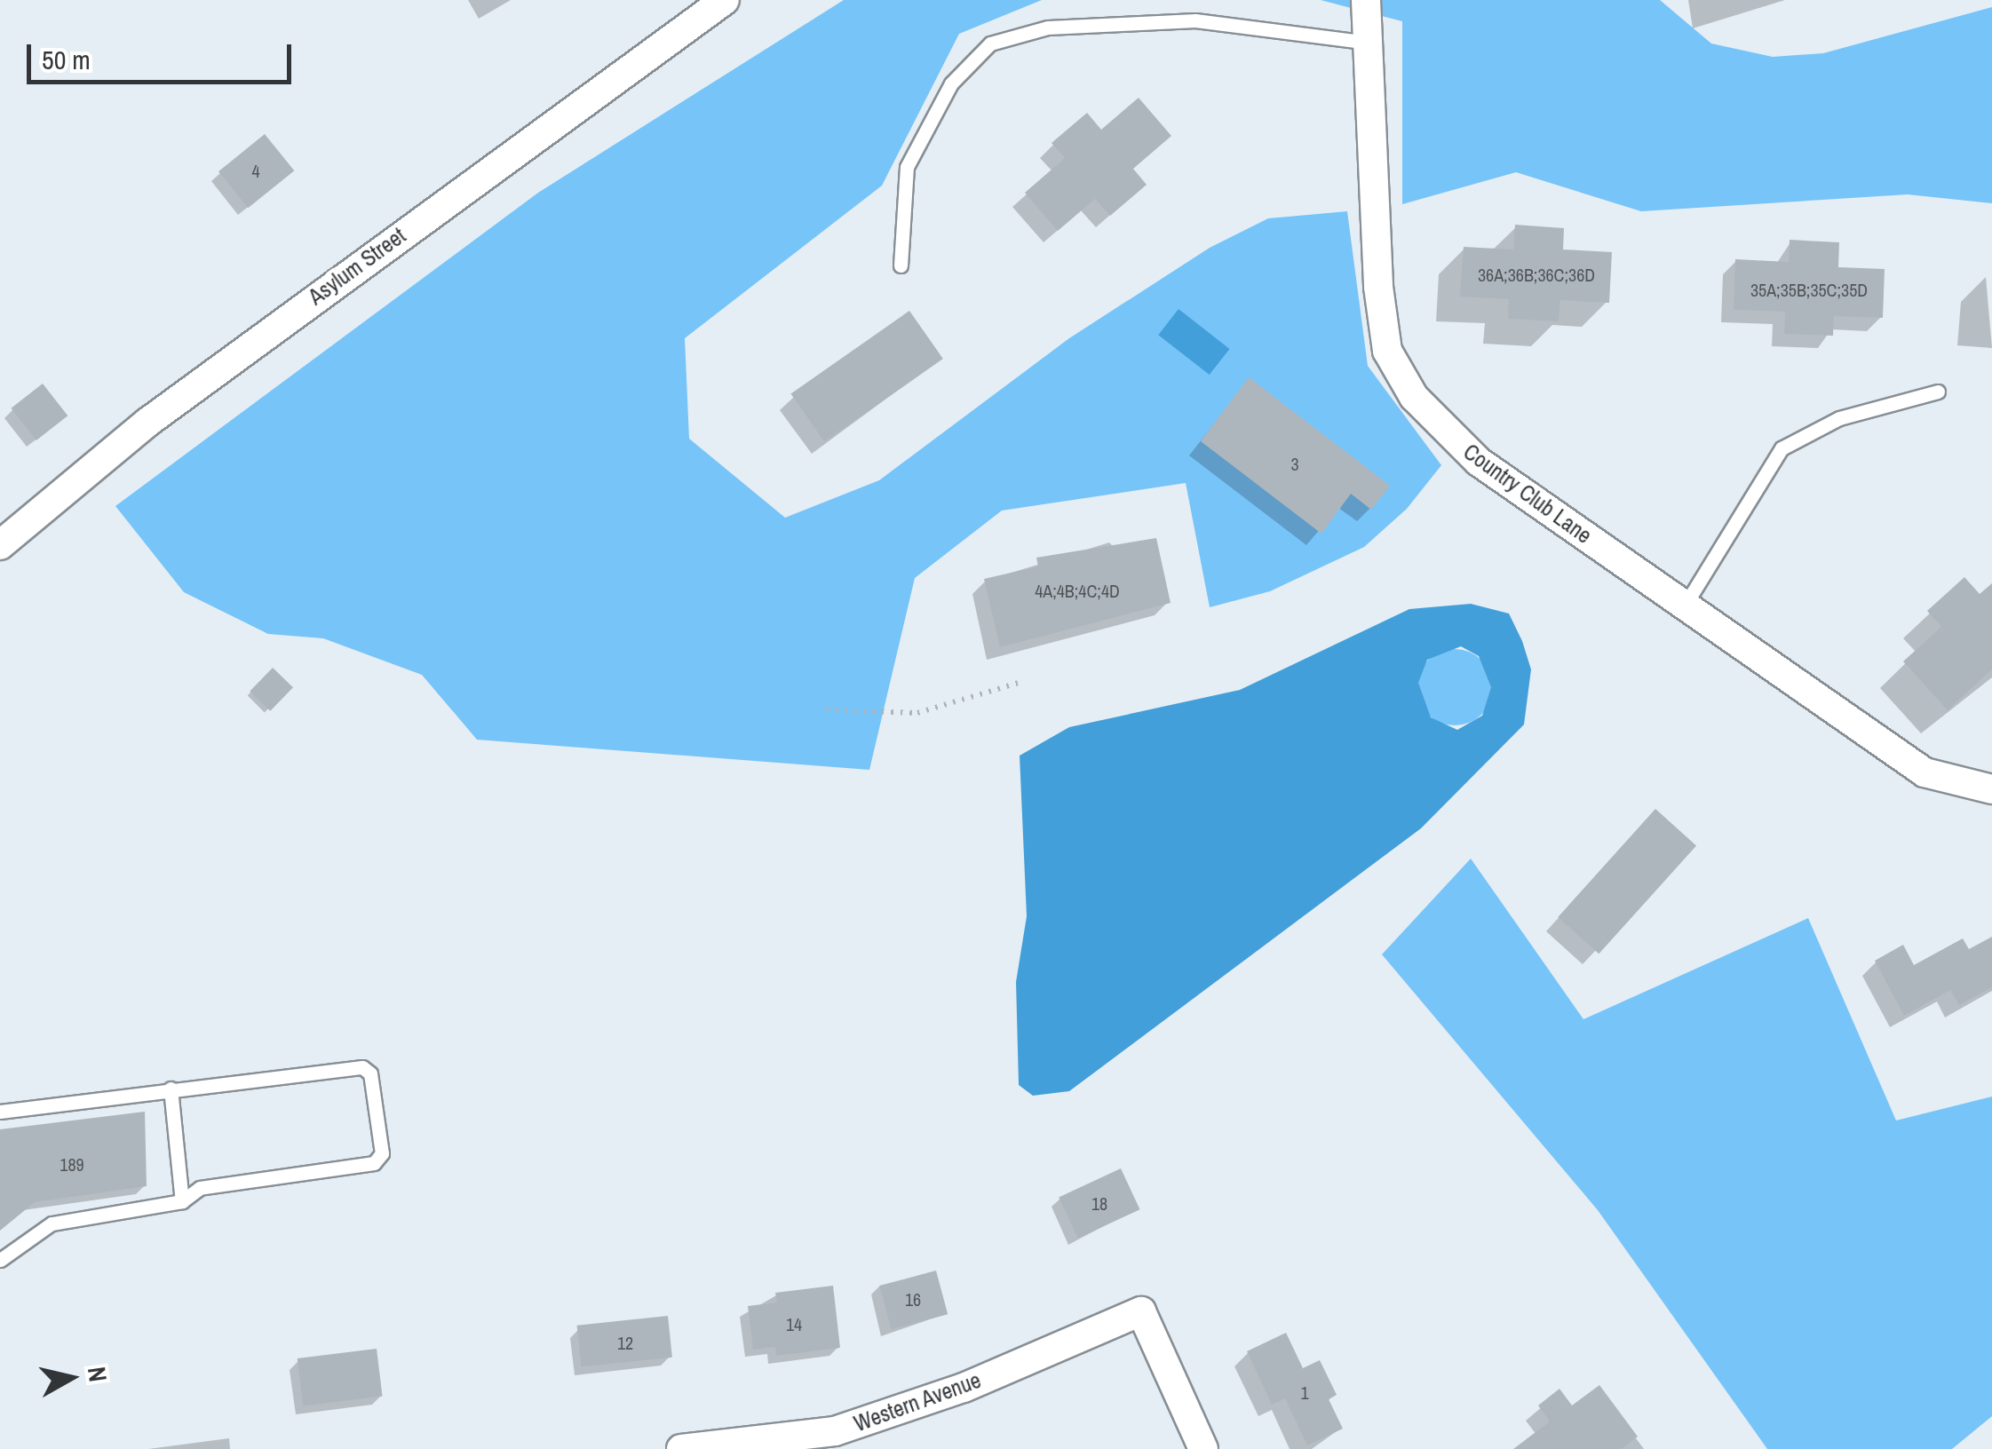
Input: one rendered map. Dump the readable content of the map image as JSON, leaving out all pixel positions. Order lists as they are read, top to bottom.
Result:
{
  "streets": {
    "street": ["Asylum Street", "Country Club Lane", "Western Avenue"]
  },
  "house_numbers": [
    "4",
    "36A;36B;36C;36D",
    "35A;35B;35C;35D",
    "3",
    "4A;4B;4C;4D",
    "189",
    "18",
    "16",
    "14",
    "12",
    "1"
  ],
  "scale_bar": "50 m",
  "north": "right"
}
